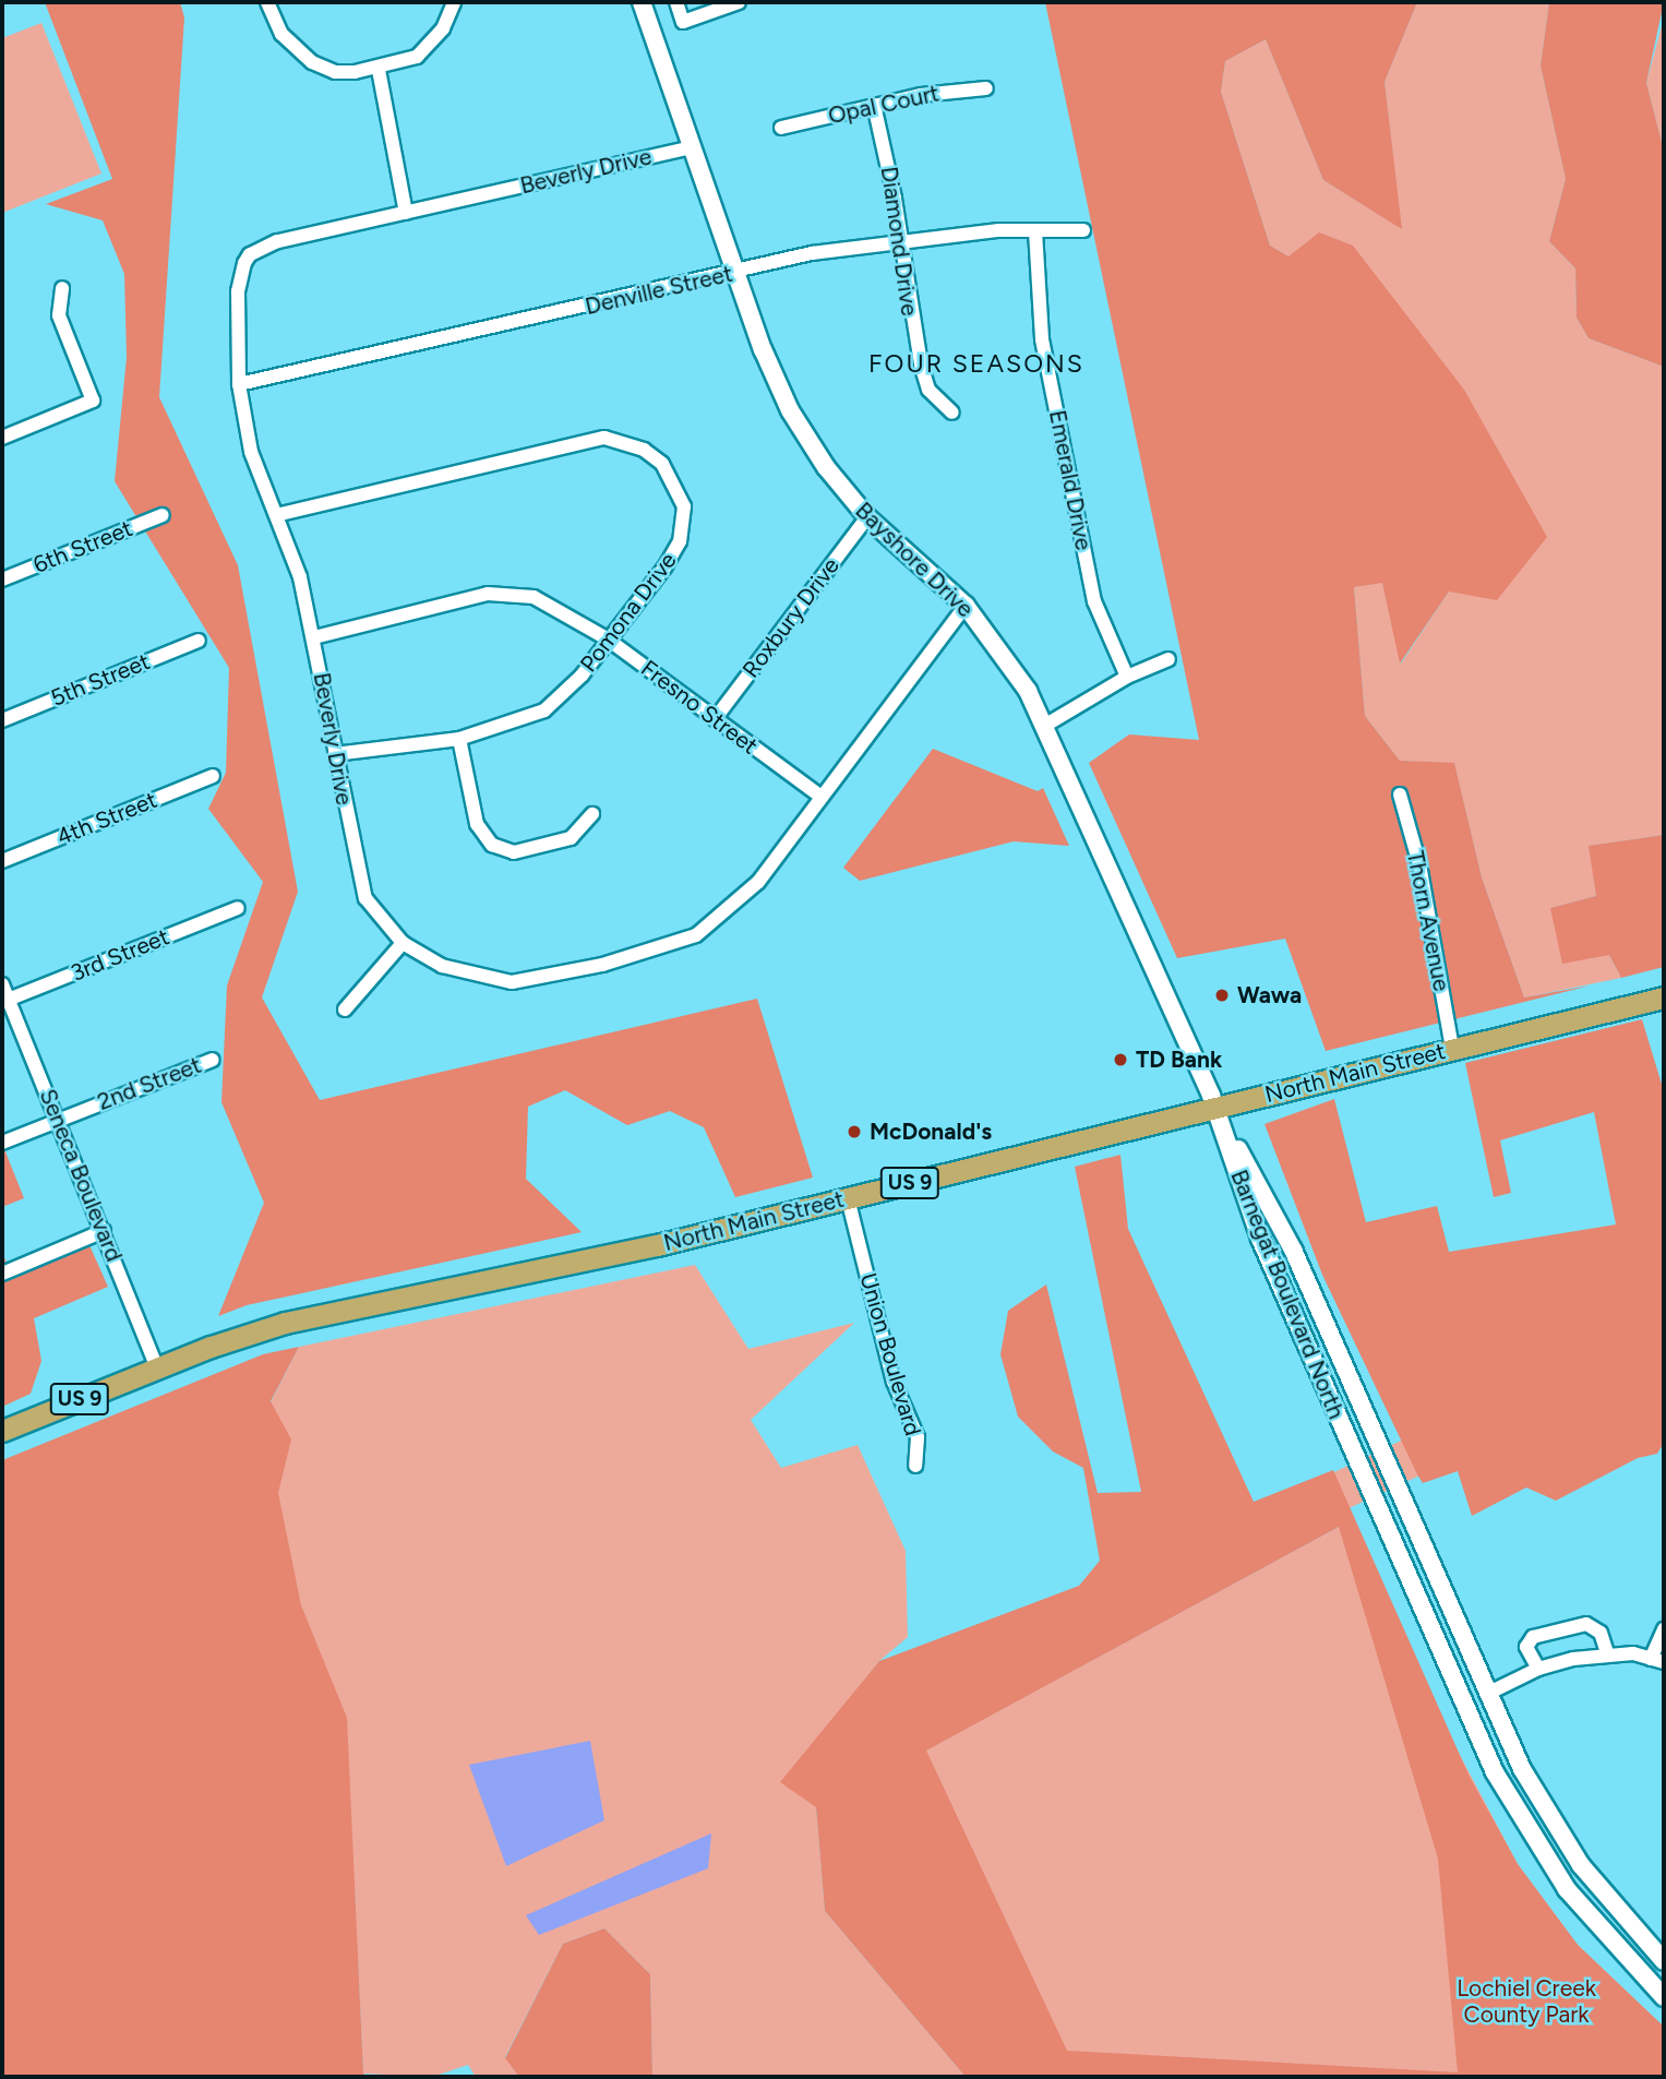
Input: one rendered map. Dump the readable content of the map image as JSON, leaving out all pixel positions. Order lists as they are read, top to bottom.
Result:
{
  "streets": {
    "highway": ["North Main Street", "US 9"],
    "street": [
      "Opal Court",
      "Beverly Drive",
      "Diamond Drive",
      "Denville Street",
      "Emerald Drive",
      "6th Street",
      "Bayshore Drive",
      "Pomona Drive",
      "Roxbury Drive",
      "5th Street",
      "Fresno Street",
      "4th Street",
      "Thorn Avenue",
      "3rd Street",
      "2nd Street",
      "Seneca Boulevard",
      "Barnegat Boulevard North",
      "Union Boulevard"
    ]
  },
  "crossings": [
    ["Opal Court", "Diamond Drive"],
    ["Beverly Drive", "Denville Street"],
    ["Beverly Drive", "Bayshore Drive"],
    ["Beverly Drive", "Pomona Drive"],
    ["Beverly Drive", "Fresno Street"],
    ["Diamond Drive", "Denville Street"],
    ["Denville Street", "Emerald Drive"],
    ["Denville Street", "Bayshore Drive"],
    ["Bayshore Drive", "Roxbury Drive"],
    ["Bayshore Drive", "North Main Street"],
    ["Bayshore Drive", "Barnegat Boulevard North"],
    ["Pomona Drive", "Fresno Street"],
    ["Roxbury Drive", "Fresno Street"],
    ["Thorn Avenue", "North Main Street"],
    ["3rd Street", "Seneca Boulevard"],
    ["North Main Street", "Seneca Boulevard"],
    ["North Main Street", "US 9"],
    ["North Main Street", "Barnegat Boulevard North"],
    ["North Main Street", "Union Boulevard"],
    ["2nd Street", "Seneca Boulevard"],
    ["Seneca Boulevard", "US 9"]
  ],
  "districts": ["FOUR SEASONS"],
  "parks": ["Lochiel Creek County Park"],
  "places": ["Wawa", "TD Bank", "McDonald's"]
}
